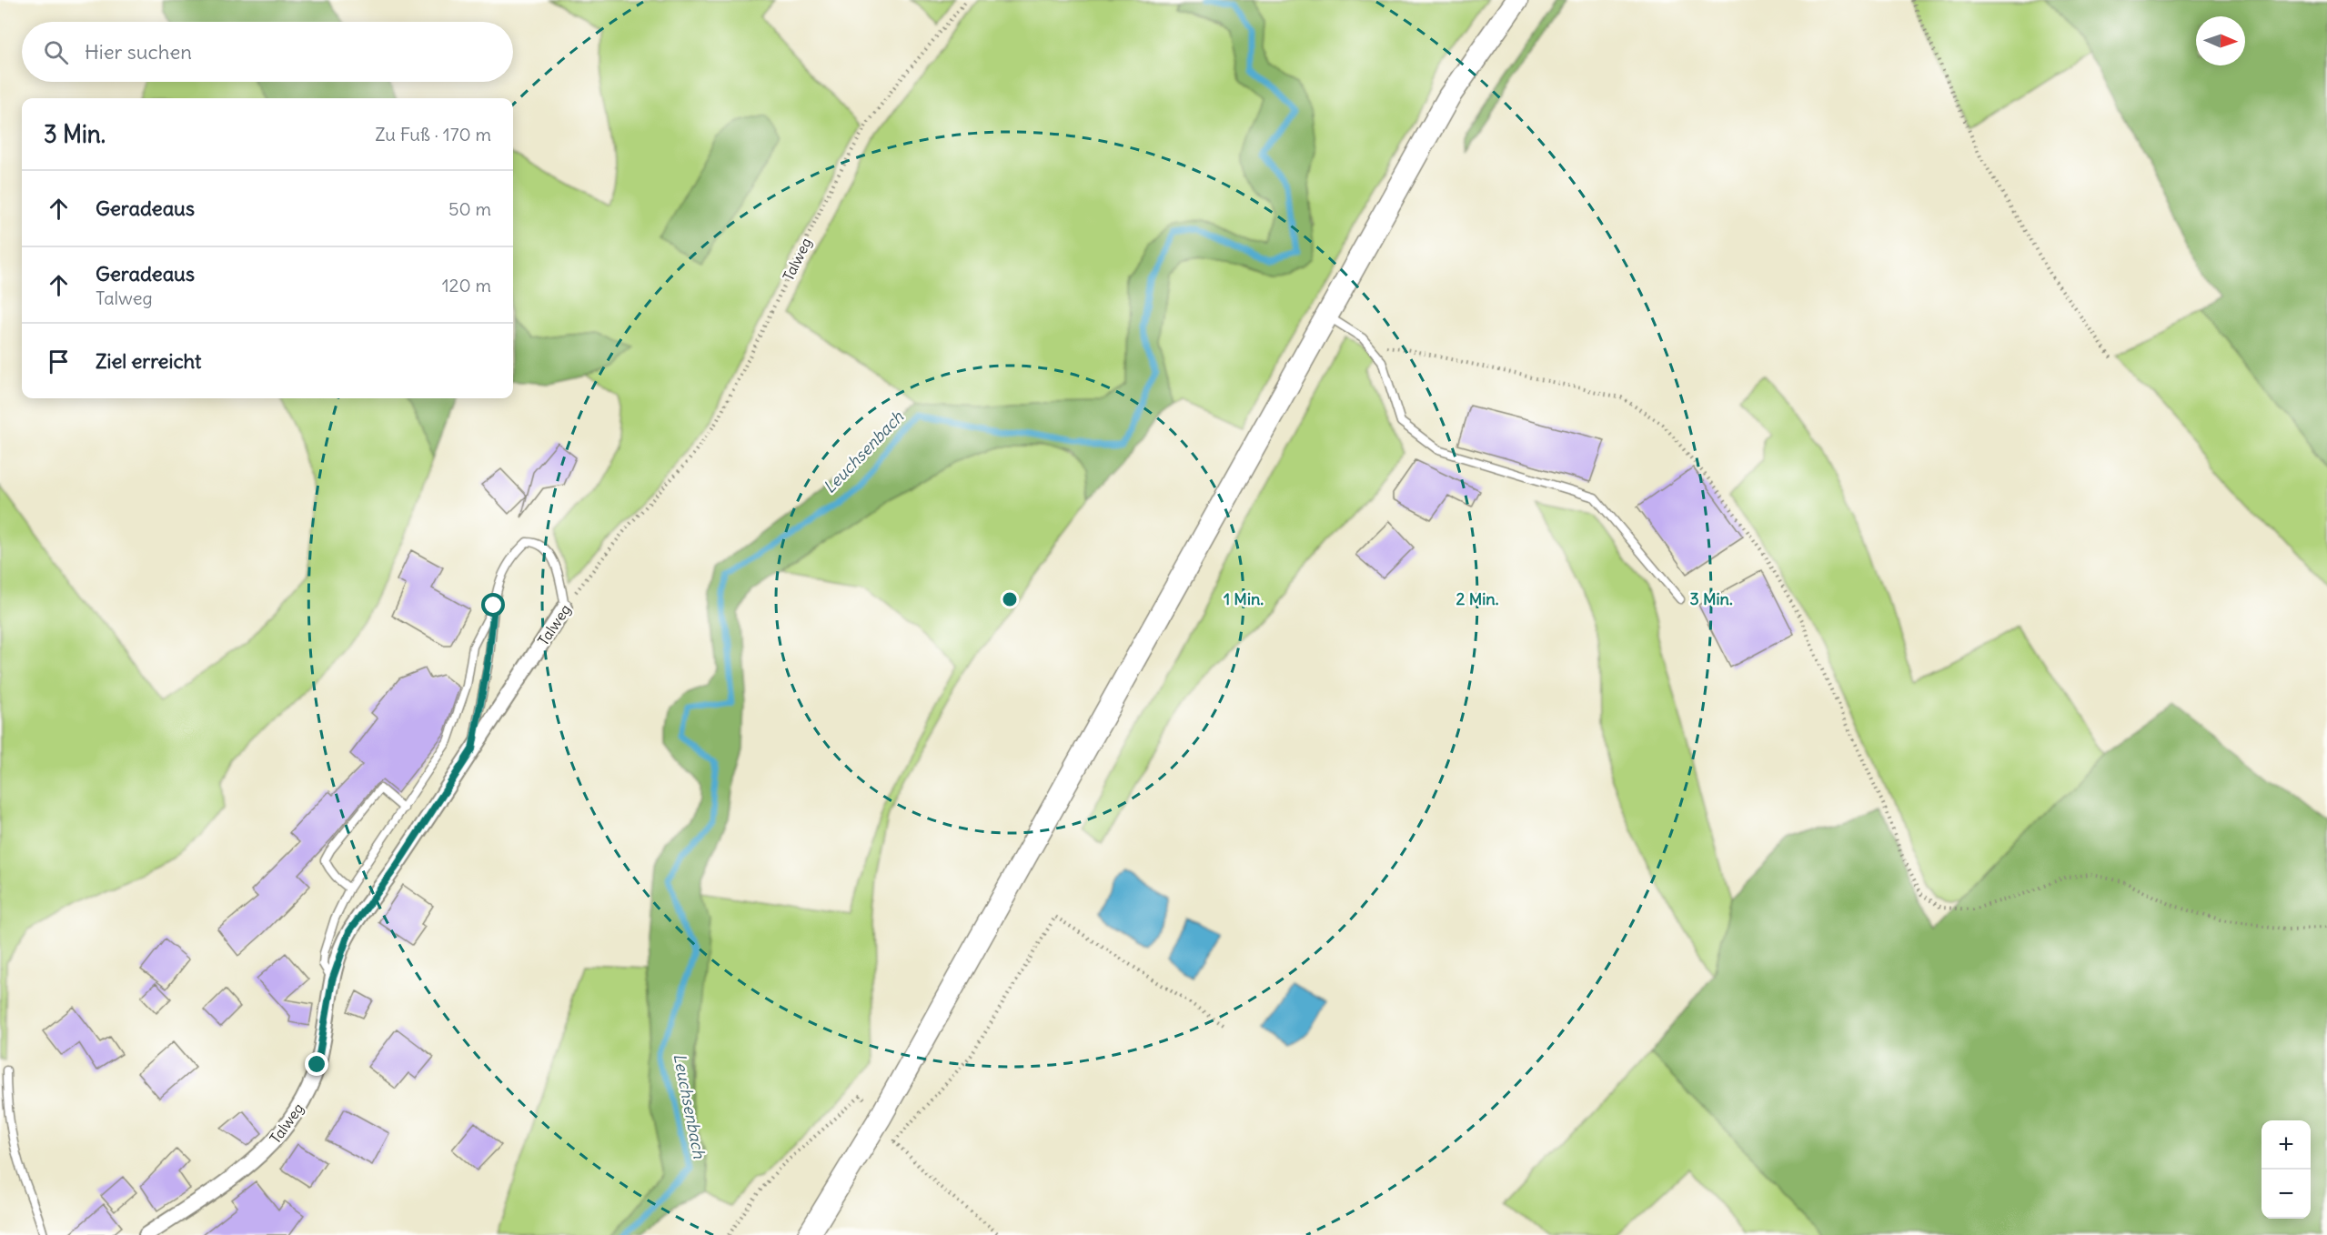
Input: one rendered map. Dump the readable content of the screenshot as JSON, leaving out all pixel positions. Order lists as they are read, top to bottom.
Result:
{
  "streets": {
    "street": ["Talweg"]
  },
  "water": ["Leuchsenbach"],
  "north": "right",
  "page": {
    "search": "Hier suchen",
    "heading": ["3 Min.", "Zu Fuß · 170 m"],
    "list": [
      ["Geradeaus", "50 m"],
      ["Geradeaus", "Talweg", "120 m"],
      "Ziel erreicht"
    ],
    "map_buttons": ["+", "−"]
  },
  "rings": ["1 Min.", "2 Min.", "3 Min."]
}
